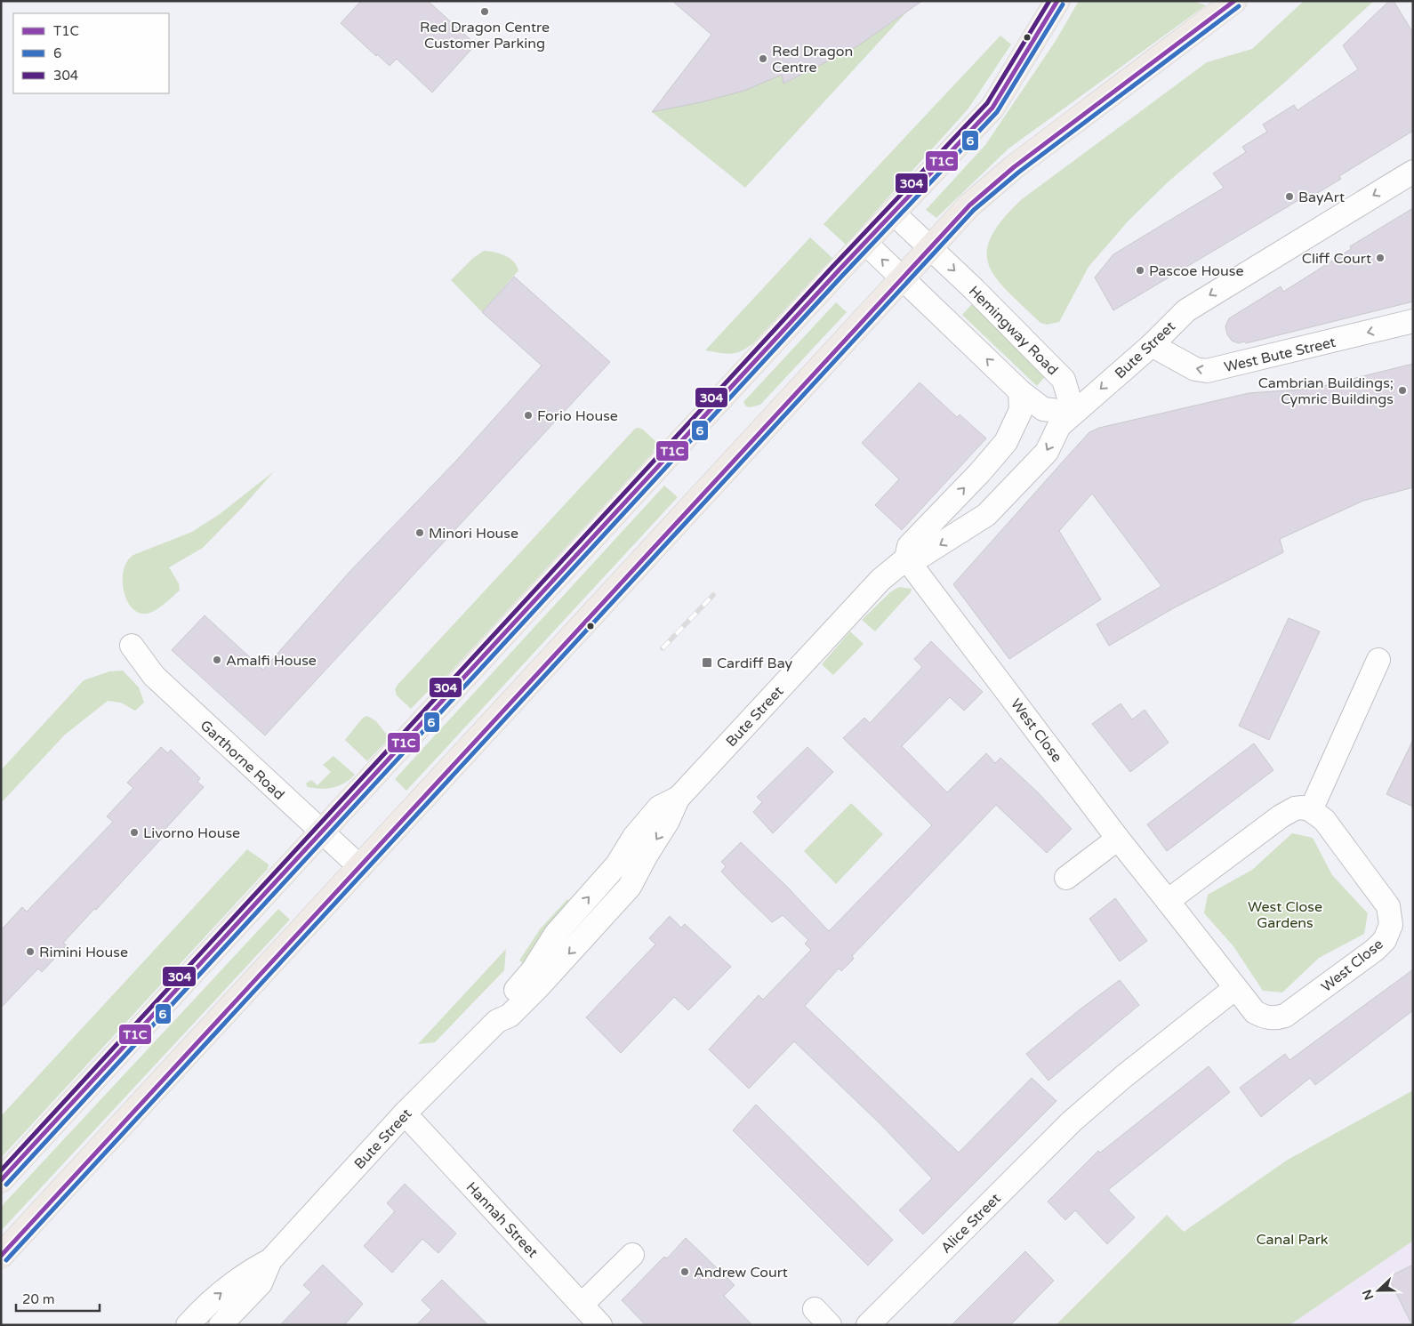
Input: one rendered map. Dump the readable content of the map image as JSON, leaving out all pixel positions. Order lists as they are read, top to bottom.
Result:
{
  "streets": {
    "street": [
      "Hemingway Road",
      "Bute Street",
      "West Bute Street",
      "West Close",
      "Garthorne Road",
      "Hannah Street",
      "Alice Street"
    ]
  },
  "crossings": [
    ["Hemingway Road", "Bute Street"],
    ["Bute Street", "West Bute Street"],
    ["Bute Street", "West Close"],
    ["Bute Street", "Hannah Street"],
    ["West Close", "Alice Street"]
  ],
  "one_way": ["West Bute Street"],
  "parks": ["West Close Gardens", "Canal Park"],
  "places": {
    "other": [
      "Red Dragon Centre Customer Parking",
      "Red Dragon Centre",
      "BayArt",
      "Cliff Court",
      "Pascoe House",
      "Cambrian Buildings; Cymric Buildings",
      "Forio House",
      "Minori House",
      "Amalfi House",
      "Livorno House",
      "Rimini House",
      "Andrew Court"
    ],
    "transit": ["Cardiff Bay"]
  },
  "lines": ["transit line T1C", "transit line 304", "transit line 6"],
  "legend": ["T1C", "6", "304"],
  "scale_bar": "20 m",
  "north": "left"
}
